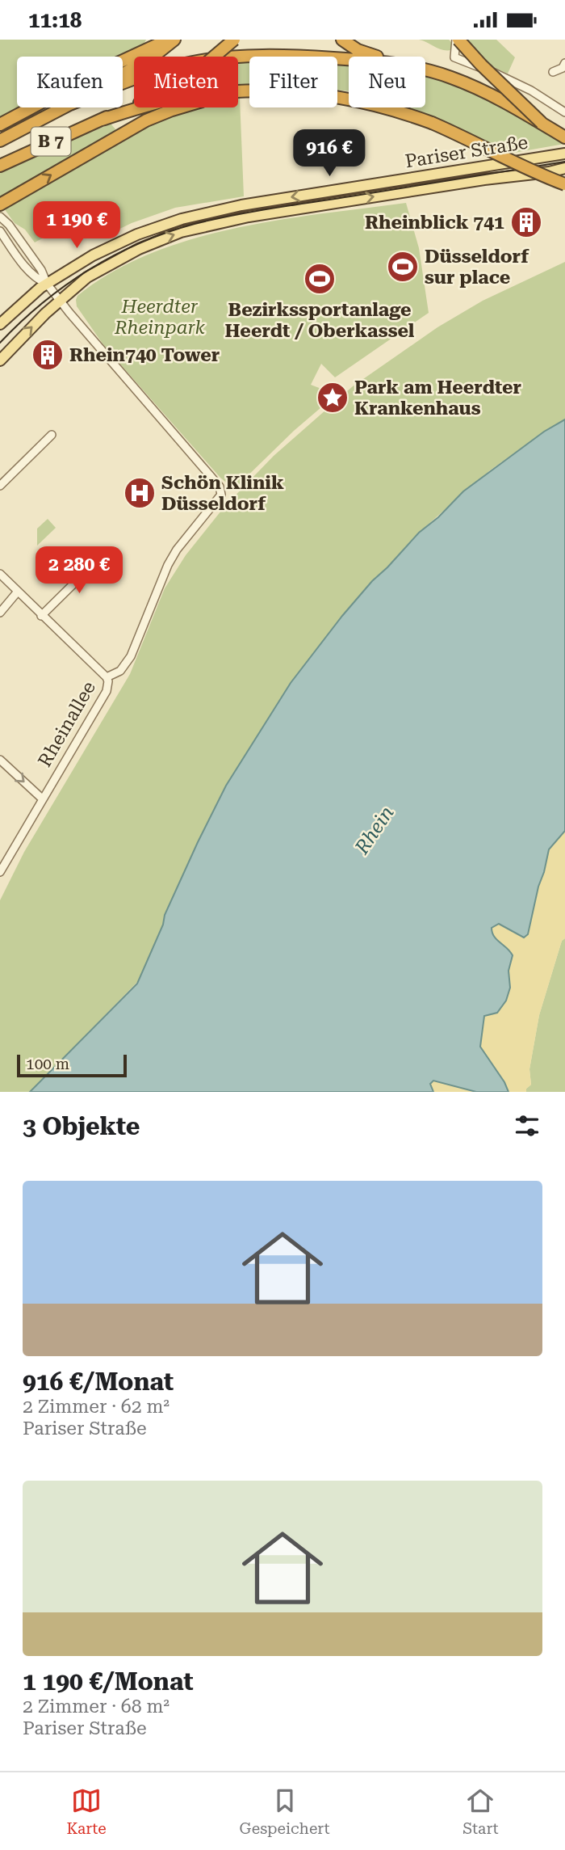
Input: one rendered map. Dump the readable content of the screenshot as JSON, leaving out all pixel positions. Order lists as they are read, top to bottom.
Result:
{
  "streets": {
    "highway": ["B 7"],
    "main road": ["Pariser Straße"],
    "street": ["Rheinallee"]
  },
  "crossings": [
    ["Pariser Straße", "Rheinallee"]
  ],
  "water": ["Rhein"],
  "parks": ["Heerdter Rheinpark"],
  "places": {
    "building": ["Rheinblick 741", "Rhein740 Tower"],
    "sports": ["Düsseldorf sur place", "Bezirkssportanlage Heerdt / Oberkassel"],
    "place": ["Park am Heerdter Krankenhaus"],
    "hospital": ["Schön Klinik Düsseldorf"]
  },
  "scale_bar": "100 m",
  "page": {
    "status": "11:18",
    "chip": [
      "Kaufen",
      "Mieten",
      "Filter",
      "Neu"
    ],
    "price": ["916 €", "1 190 €", "2 280 €"],
    "scale": "100 m",
    "heading": "3 Objekte",
    "list": [
      {
        "name": "916 €/Monat",
        "note": "2 Zimmer · 62 m² · Pariser Straße"
      },
      {
        "name": "1 190 €/Monat",
        "note": "2 Zimmer · 68 m² · Pariser Straße"
      }
    ],
    "tabs": ["Karte", "Gespeichert", "Start"]
  }
}
